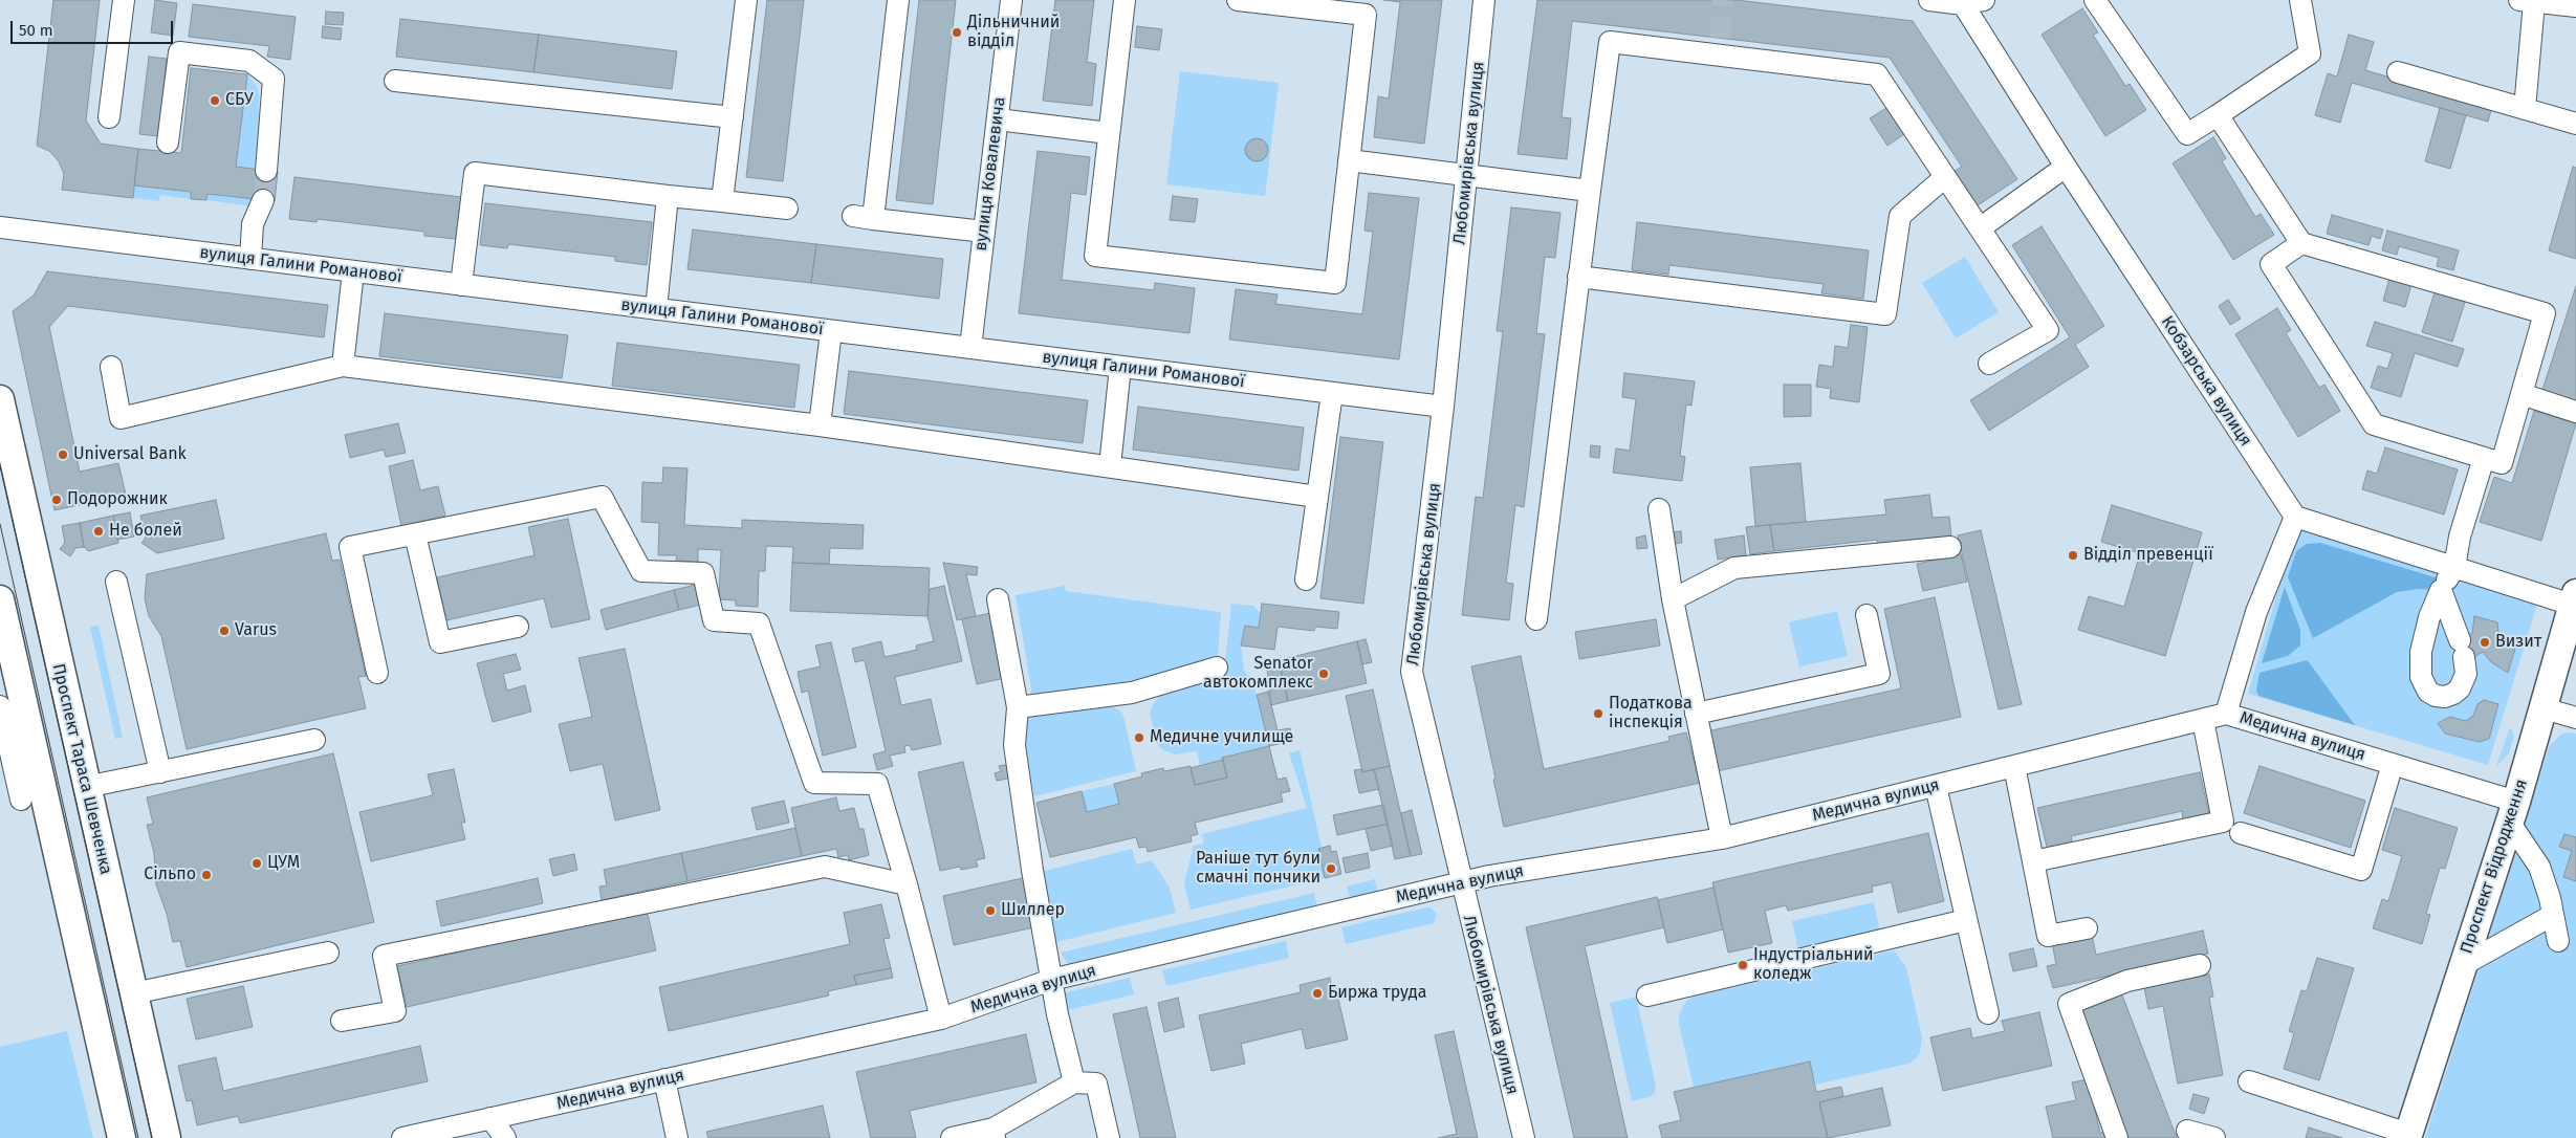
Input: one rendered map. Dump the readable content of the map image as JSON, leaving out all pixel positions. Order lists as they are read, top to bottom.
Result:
{
  "streets": {
    "main road": ["Проспект Тараса Шевченка", "Проспект Відродження"],
    "street": [
      "Любомирівська вулиця",
      "вулиця Ковалевича",
      "вулиця Галини Романової",
      "Кобзарська вулиця",
      "Медична вулиця"
    ]
  },
  "crossings": [
    ["Любомирівська вулиця", "вулиця Галини Романової"],
    ["Любомирівська вулиця", "Медична вулиця"],
    ["вулиця Ковалевича", "вулиця Галини Романової"],
    ["Медична вулиця", "Проспект Відродження"]
  ],
  "places": [
    "Дільничний відділ",
    "СБУ",
    "Universal Bank",
    "Подорожник",
    "Не болей",
    "Відділ превенції",
    "Varus",
    "Визит",
    "Senator автокомплекс",
    "Податкова інспекція",
    "Медичне училище",
    "ЦУМ",
    "Раніше тут були смачні пончики",
    "Сільпо",
    "Шиллер",
    "Індустріальний коледж",
    "Биржа труда"
  ],
  "scale_bar": "50 m"
}
